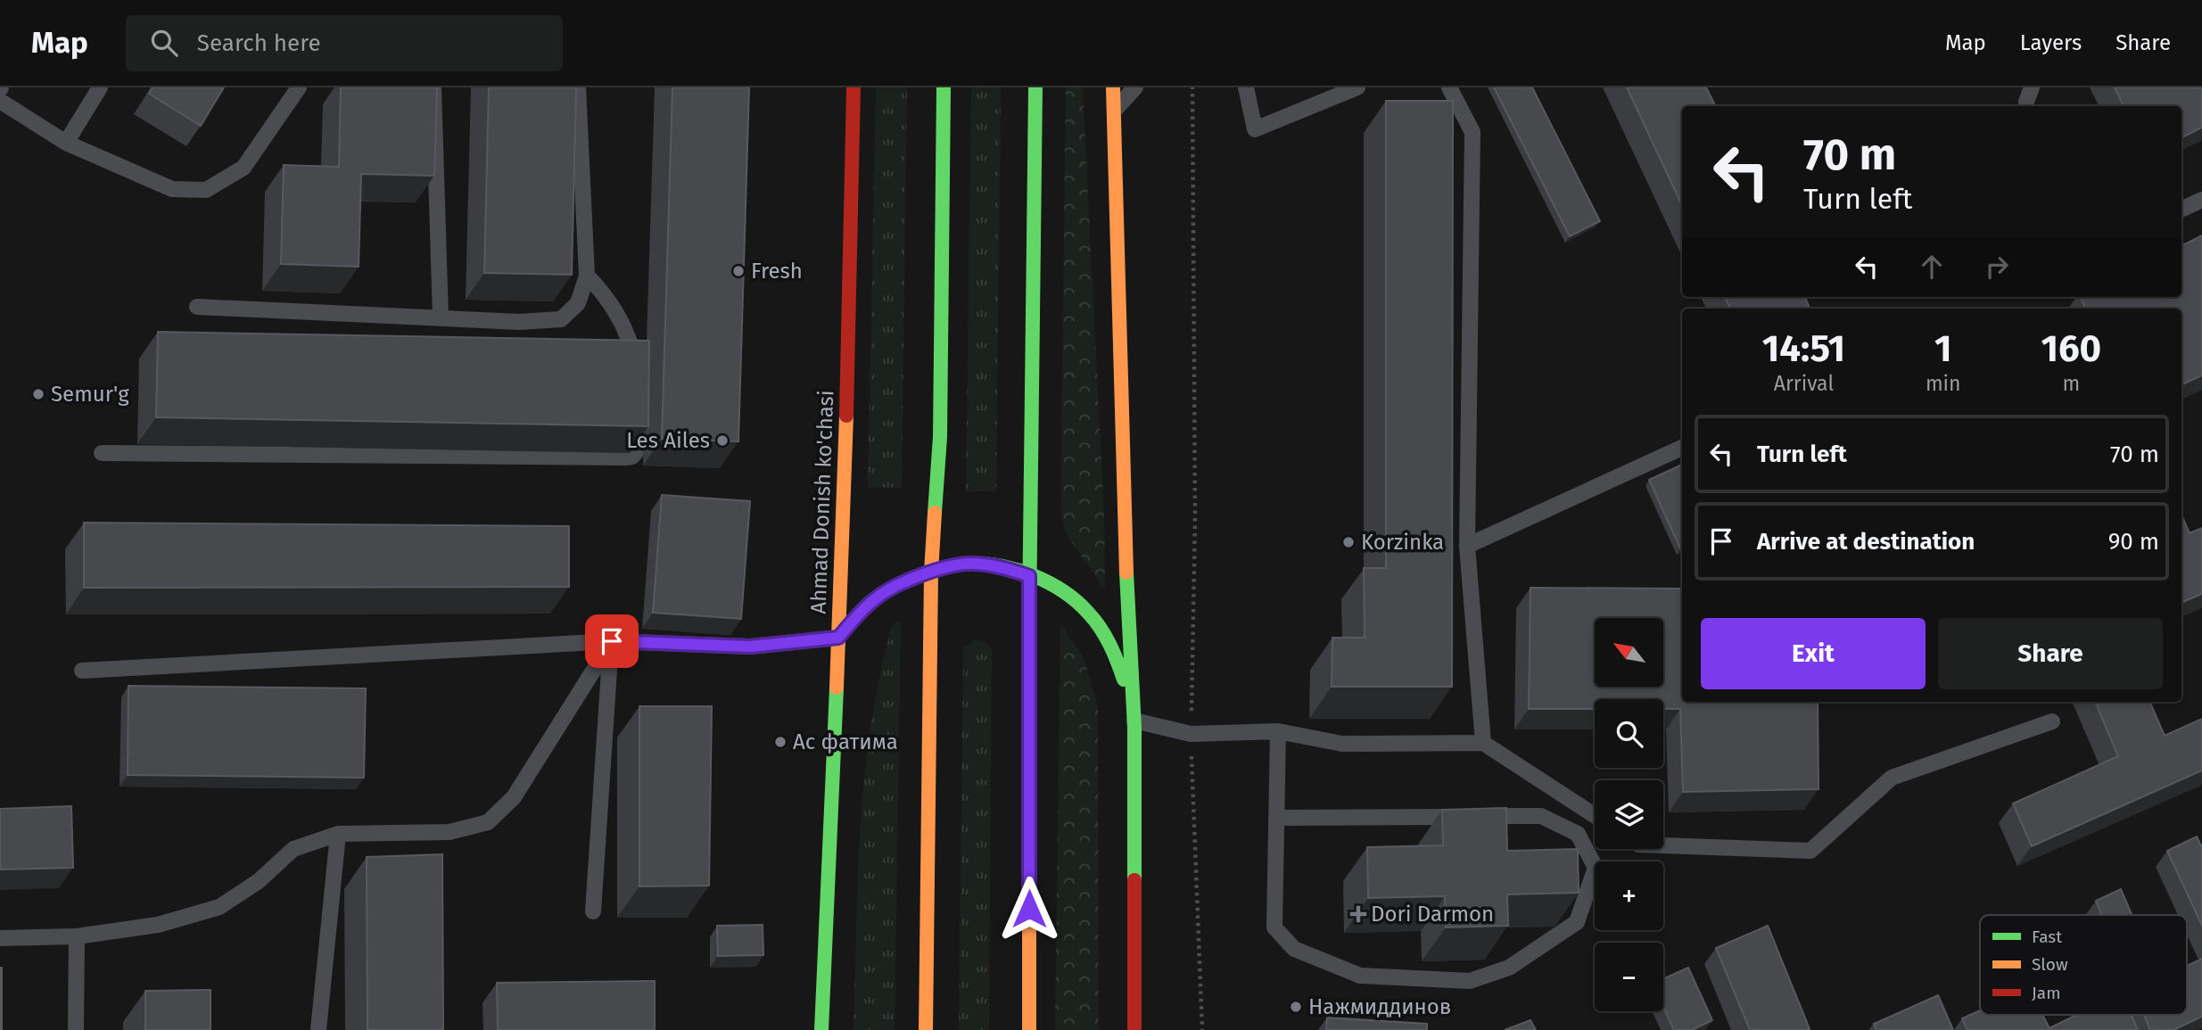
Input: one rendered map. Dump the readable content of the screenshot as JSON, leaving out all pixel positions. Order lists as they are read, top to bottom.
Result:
{
  "streets": {
    "main road": ["Ahmad Donish ko'chasi"]
  },
  "places": {
    "other": [
      "Fresh",
      "Semur'g",
      "Les Ailes",
      "Korzinka",
      "Ас фатима",
      "Нажмиддинов"
    ],
    "health": ["Dori Darmon"]
  },
  "legend": ["Fast", "Slow", "Jam"],
  "north": "top left",
  "page": {
    "header": "Map",
    "search": "Search here",
    "nav": ["Map", "Layers", "Share"],
    "turn": ["70 m", "Turn left"],
    "eta": [
      "14:51",
      "Arrival",
      "1",
      "min",
      "160",
      "m"
    ],
    "list": [
      {
        "name": "Turn left",
        "value": "70 m"
      },
      {
        "name": "Arrive at destination",
        "value": "90 m"
      }
    ],
    "buttons": ["Exit", "Share"],
    "map_buttons": ["+", "−"]
  }
}
